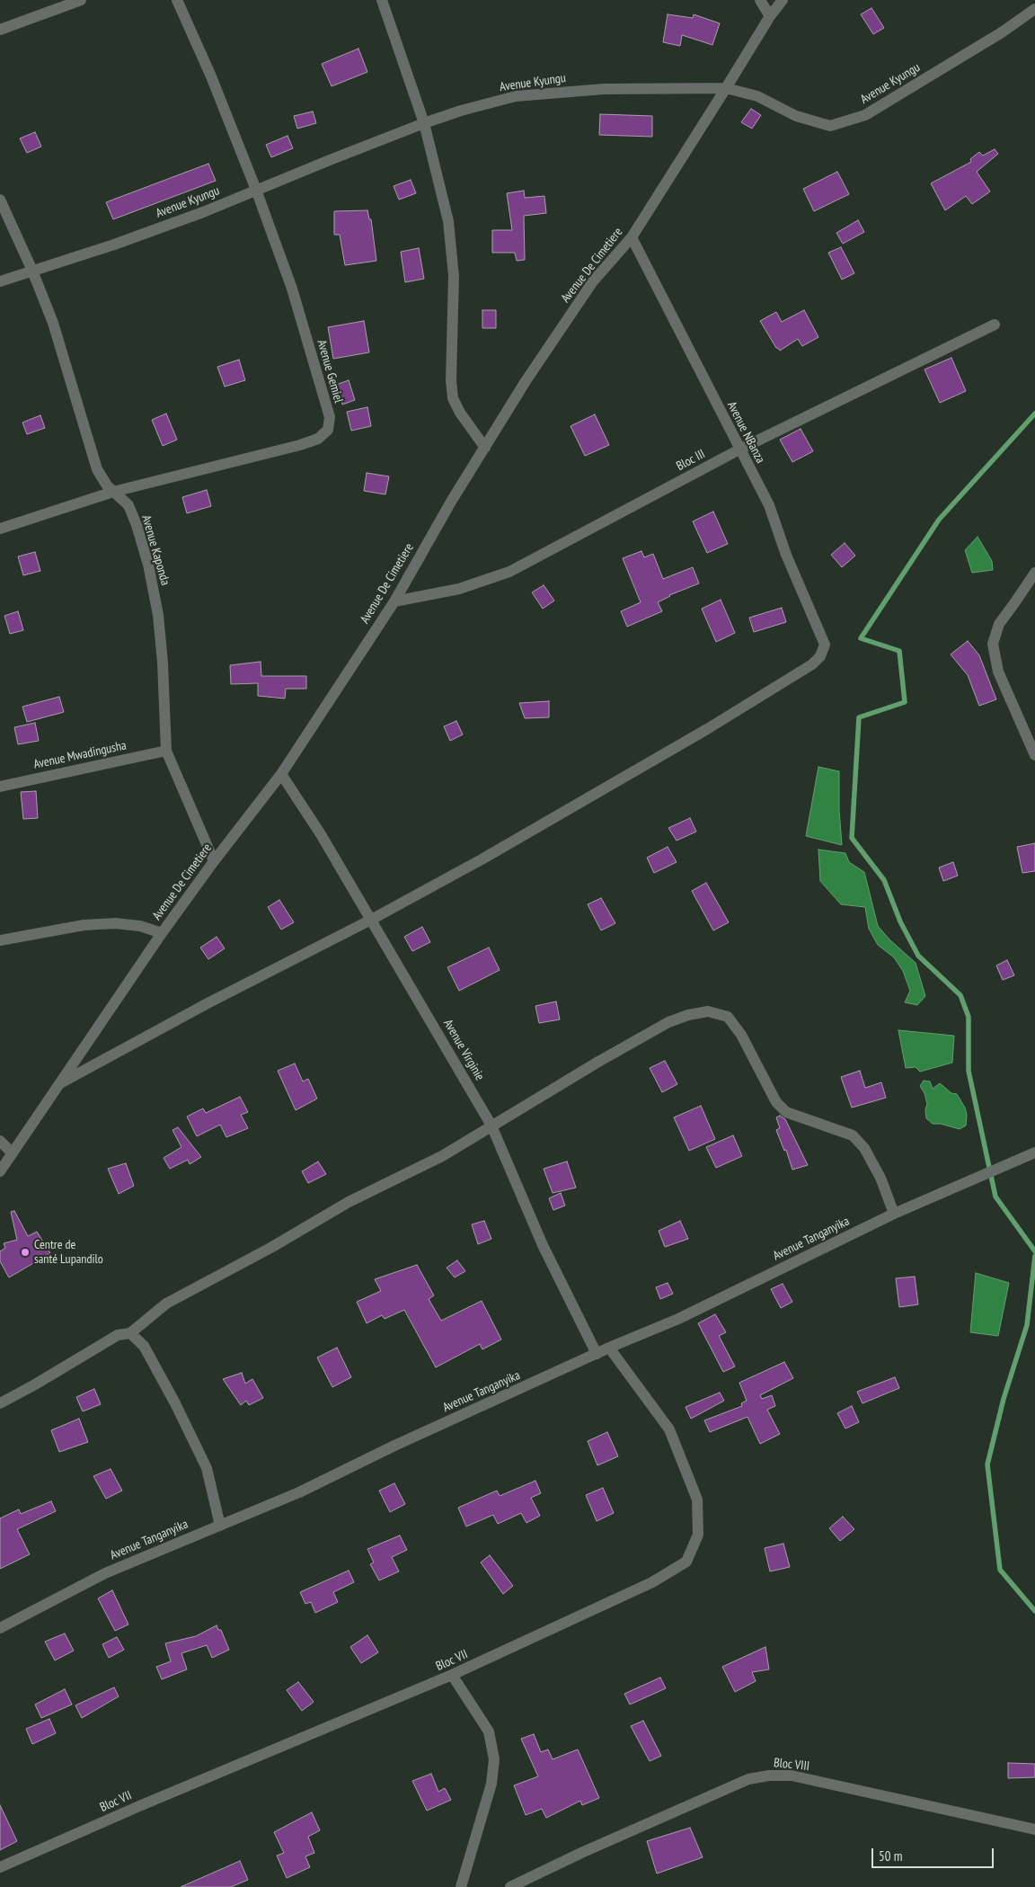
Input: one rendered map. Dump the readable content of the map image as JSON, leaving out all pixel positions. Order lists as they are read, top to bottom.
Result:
{
  "streets": {
    "street": [
      "Avenue Kyungu",
      "Avenue De Cimetiere",
      "Avenue Gemiel",
      "Avenue NBanza",
      "Bloc III",
      "Avenue Kaponda",
      "Avenue Mwadingusha",
      "Avenue Virginie",
      "Avenue Tanganyika",
      "Bloc VII",
      "Bloc VIII"
    ]
  },
  "crossings": [
    ["Avenue Kyungu", "Avenue De Cimetiere"],
    ["Avenue Kyungu", "Avenue Gemiel"],
    ["Avenue Kyungu", "Avenue Kaponda"],
    ["Avenue De Cimetiere", "Avenue NBanza"],
    ["Avenue De Cimetiere", "Bloc III"],
    ["Avenue De Cimetiere", "Avenue Virginie"],
    ["Avenue Gemiel", "Avenue Kaponda"],
    ["Avenue NBanza", "Bloc III"],
    ["Avenue NBanza", "Avenue Virginie"],
    ["Avenue Kaponda", "Avenue Mwadingusha"],
    ["Avenue Virginie", "Avenue Tanganyika"],
    ["Avenue Tanganyika", "Bloc VII"]
  ],
  "places": ["Centre de santé Lupandilo"],
  "scale_bar": "50 m"
}
